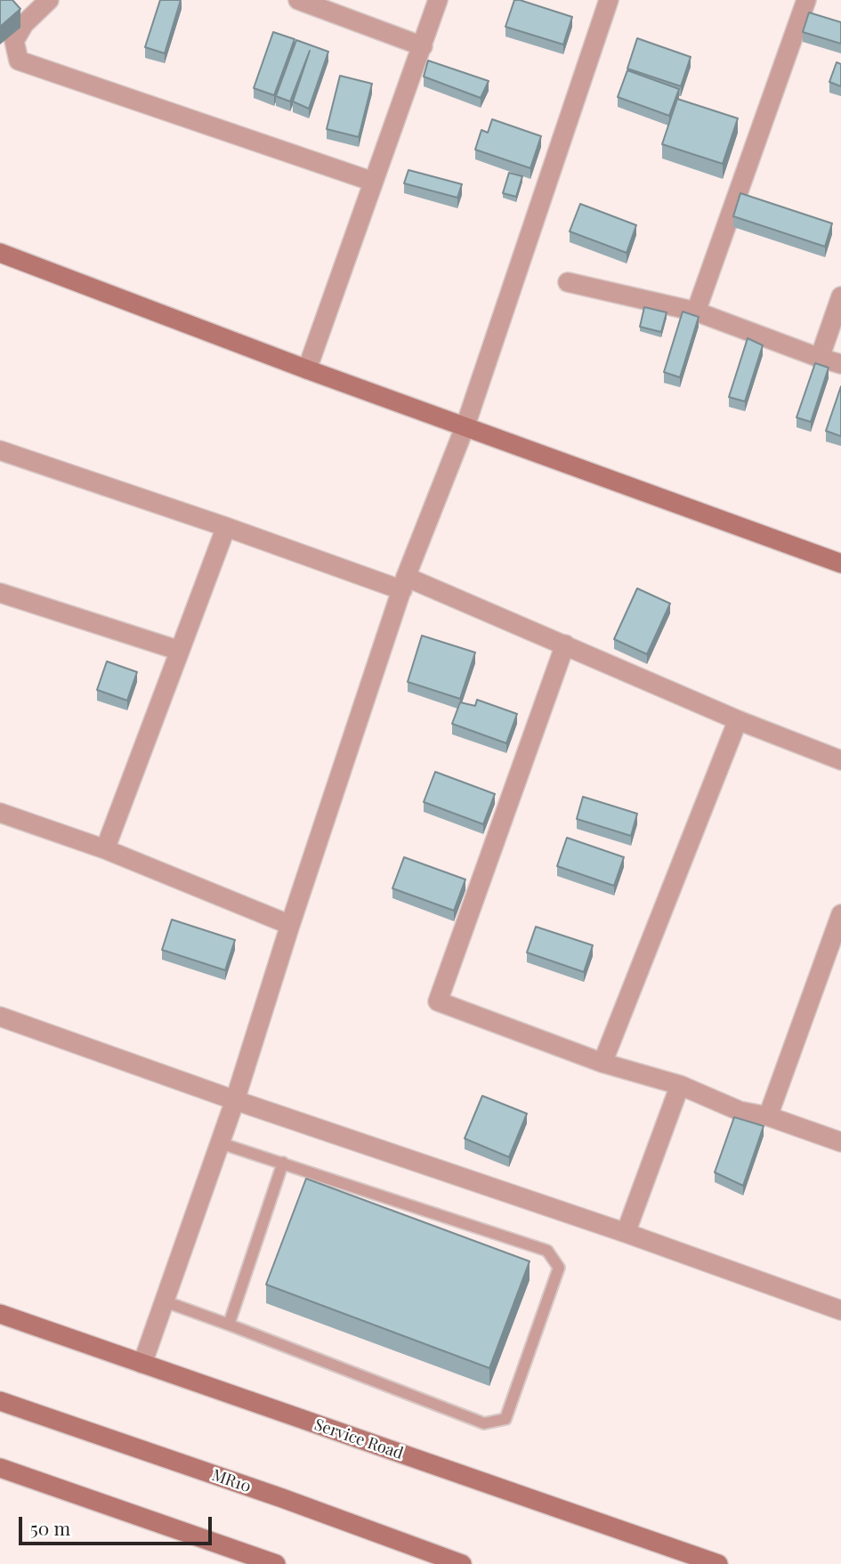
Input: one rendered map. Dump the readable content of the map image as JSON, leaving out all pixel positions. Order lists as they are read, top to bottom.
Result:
{
  "streets": {
    "street": ["Service Road", "MR10"]
  },
  "scale_bar": "50 m"
}
